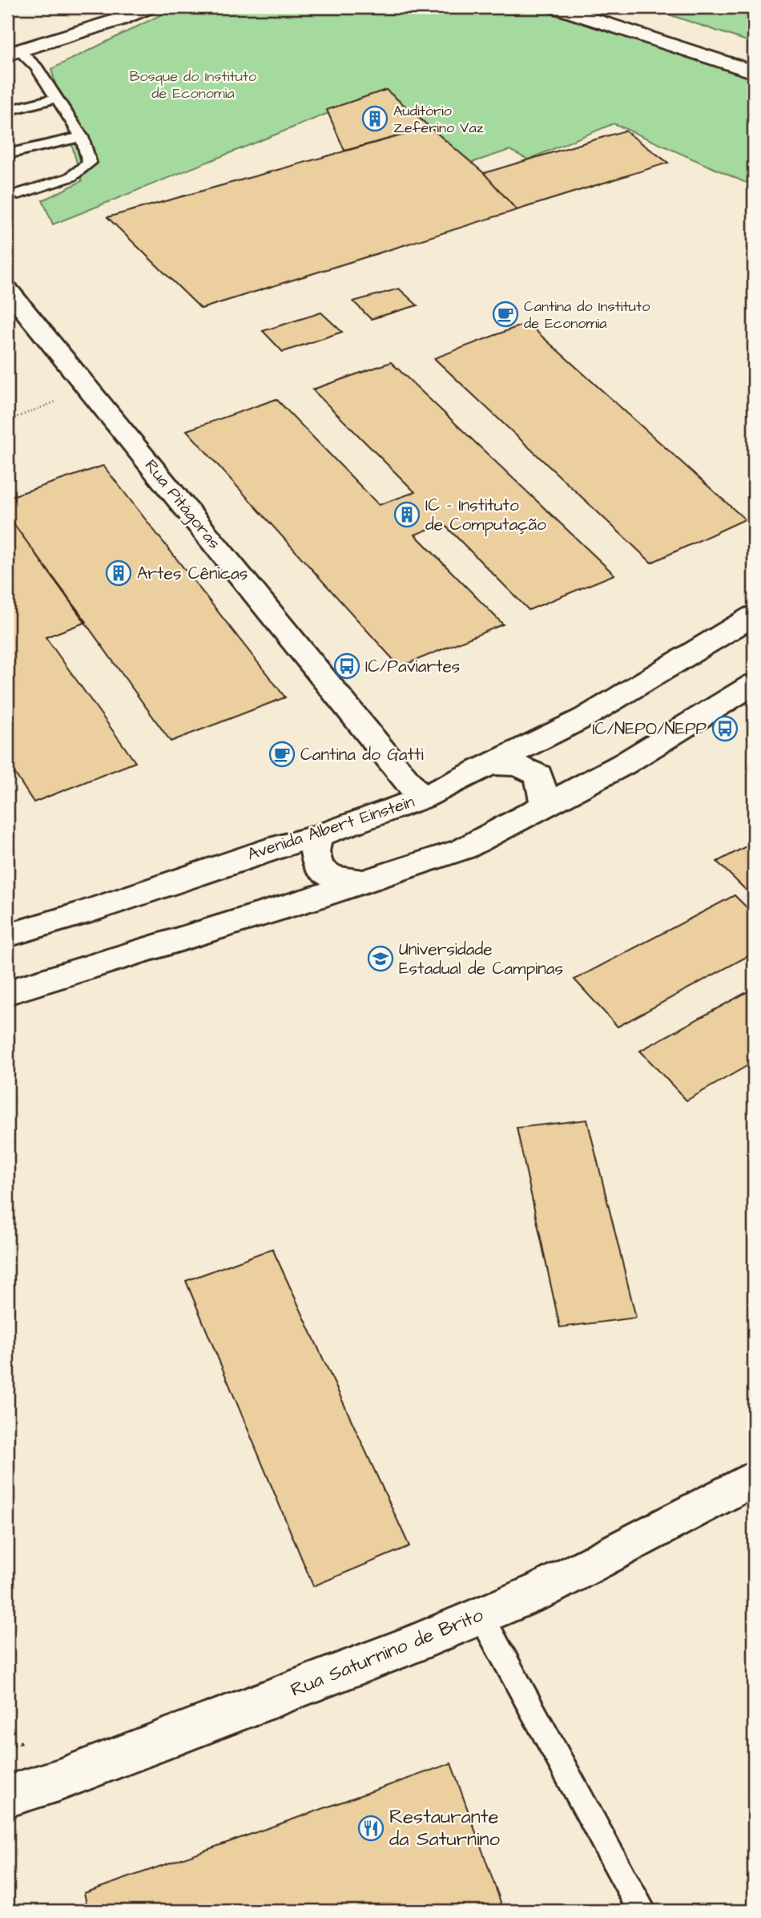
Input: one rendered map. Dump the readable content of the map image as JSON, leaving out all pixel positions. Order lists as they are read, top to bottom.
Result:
{
  "streets": {
    "street": ["Rua Pitágoras", "Avenida Albert Einstein", "Rua Saturnino de Brito"]
  },
  "crossings": [
    ["Rua Pitágoras", "Avenida Albert Einstein"]
  ],
  "parks": ["Bosque do Instituto de Economia"],
  "places": {
    "building": ["Auditório Zeferino Vaz", "IC - Instituto de Computação", "Artes Cênicas"],
    "cafe": ["Cantina do Instituto de Economia", "Cantina do Gatti"],
    "bus stop": ["IC/Paviartes", "IC/NEPO/NEPP"],
    "school or university": ["Universidade Estadual de Campinas"],
    "restaurant": ["Restaurante da Saturnino"]
  }
}
